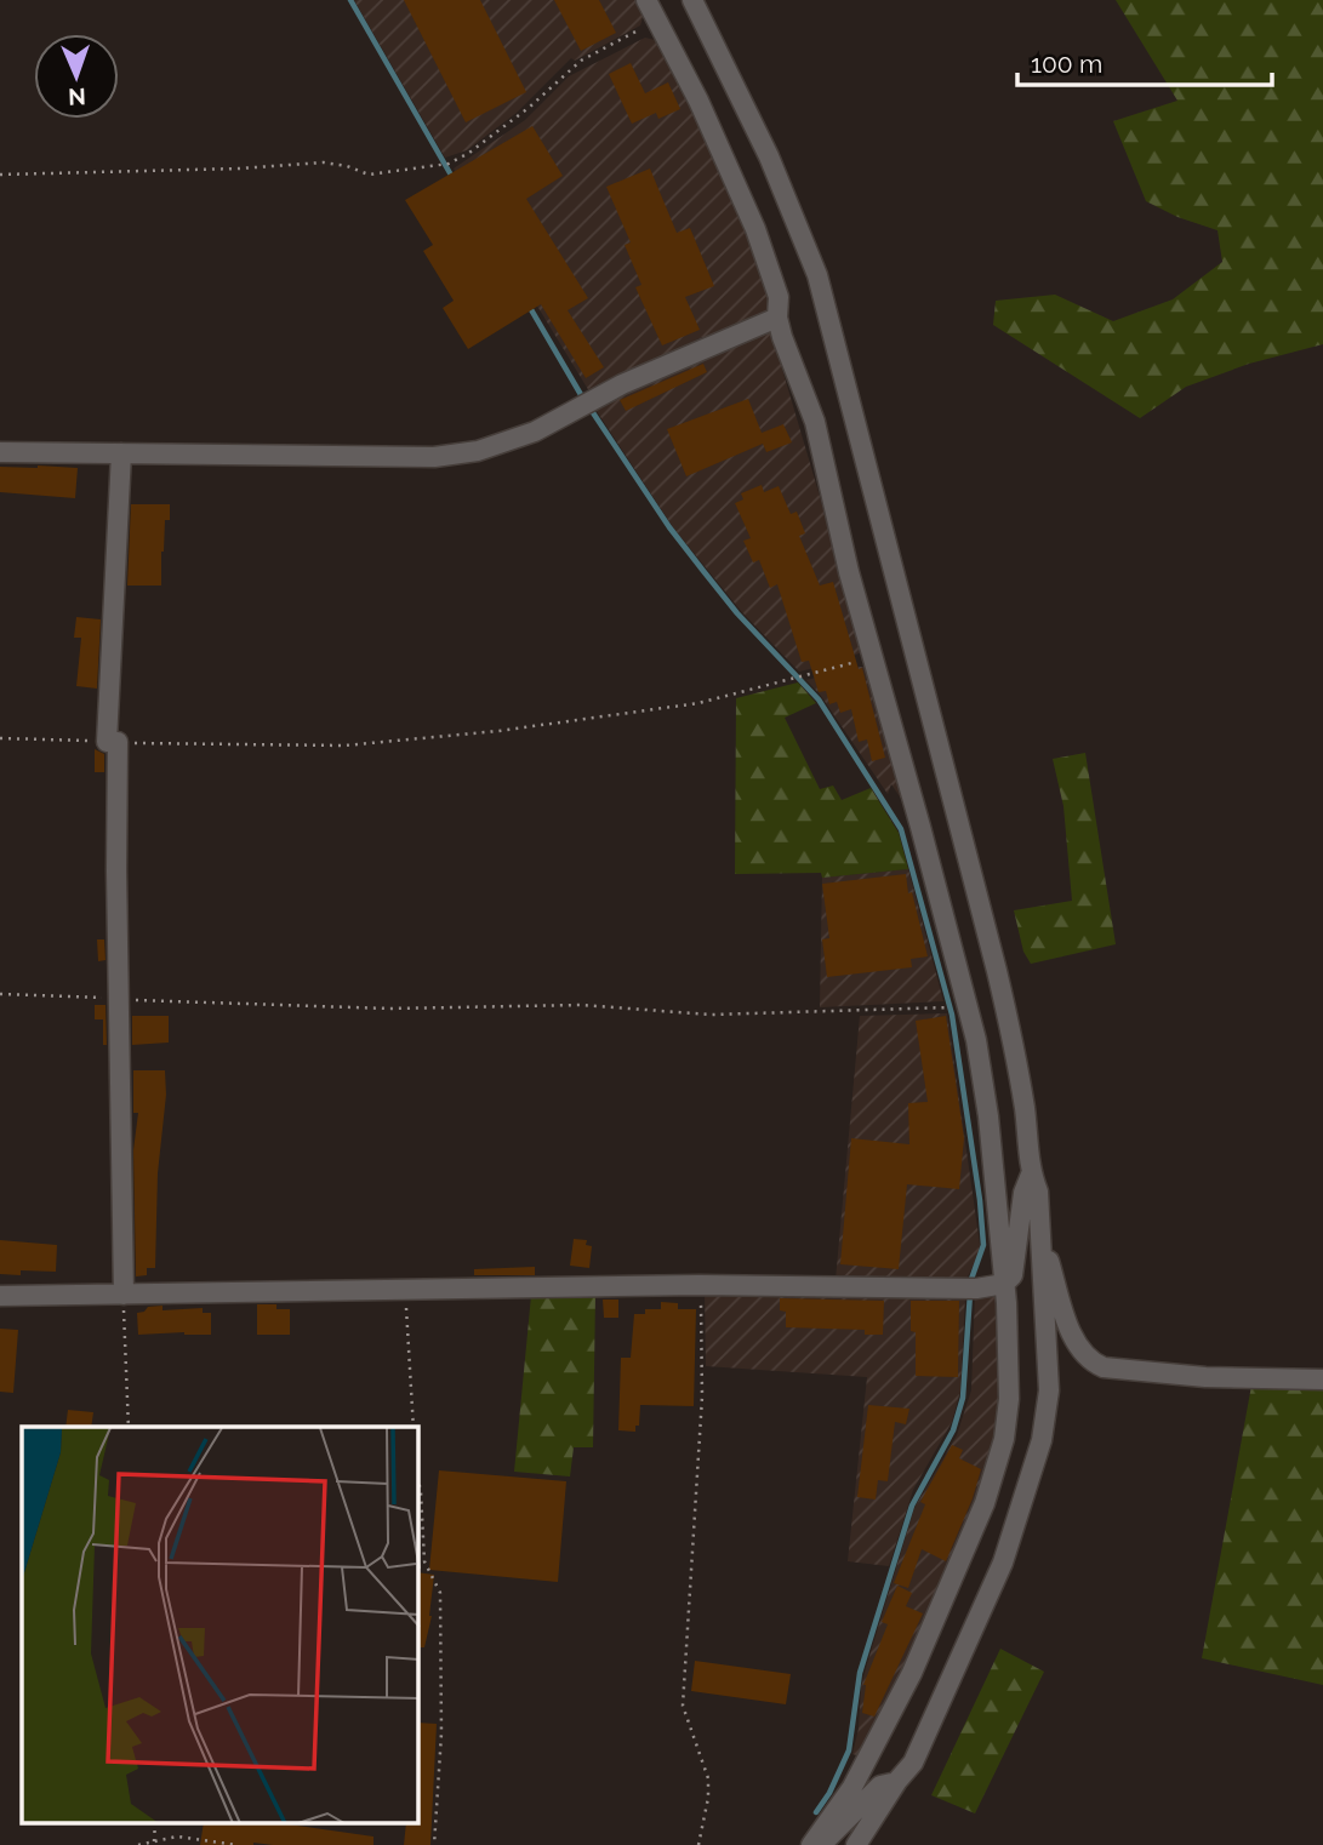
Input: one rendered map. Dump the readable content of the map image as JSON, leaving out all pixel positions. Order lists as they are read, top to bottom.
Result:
{
  "scale_bar": "100 m",
  "north": "bottom"
}
